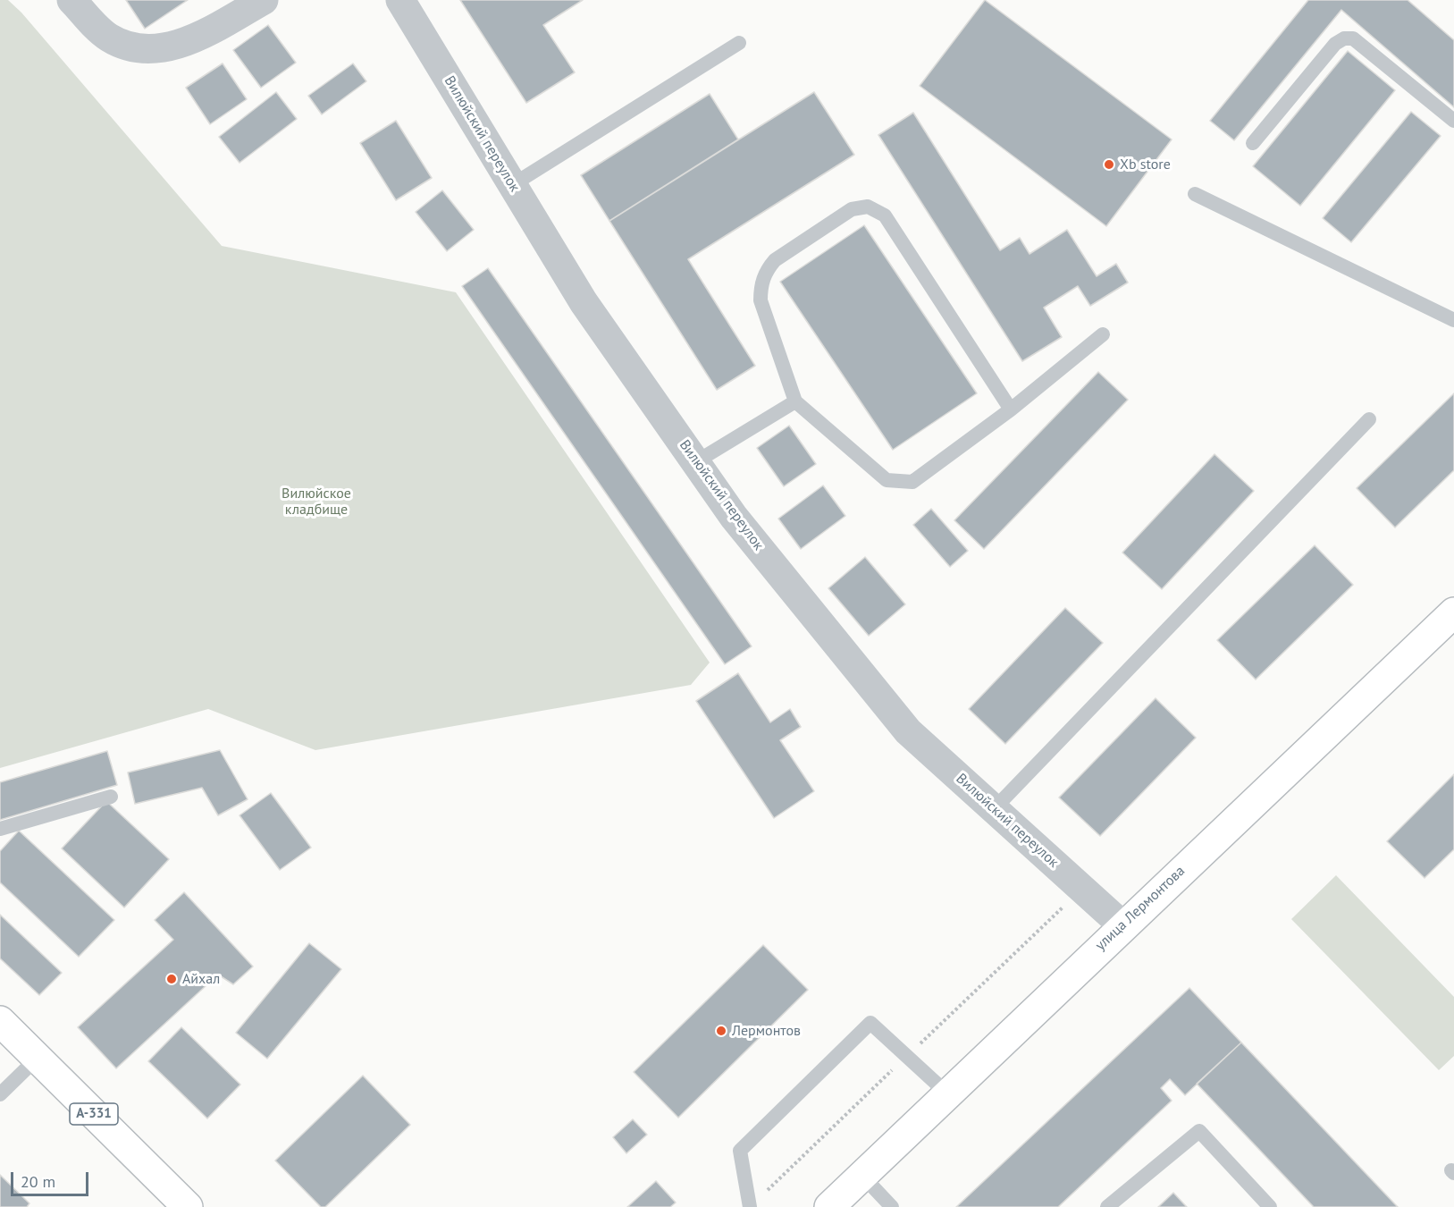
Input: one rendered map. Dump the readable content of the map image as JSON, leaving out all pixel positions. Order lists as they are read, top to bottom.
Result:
{
  "streets": {
    "main road": ["улица Лермонтова", "А-331"],
    "street": ["Вилюйский переулок"]
  },
  "crossings": [
    ["Вилюйский переулок", "улица Лермонтова"]
  ],
  "parks": ["Вилюйское кладбище"],
  "places": ["Xb store", "Айхал", "Лермонтов"],
  "scale_bar": "20 m"
}
